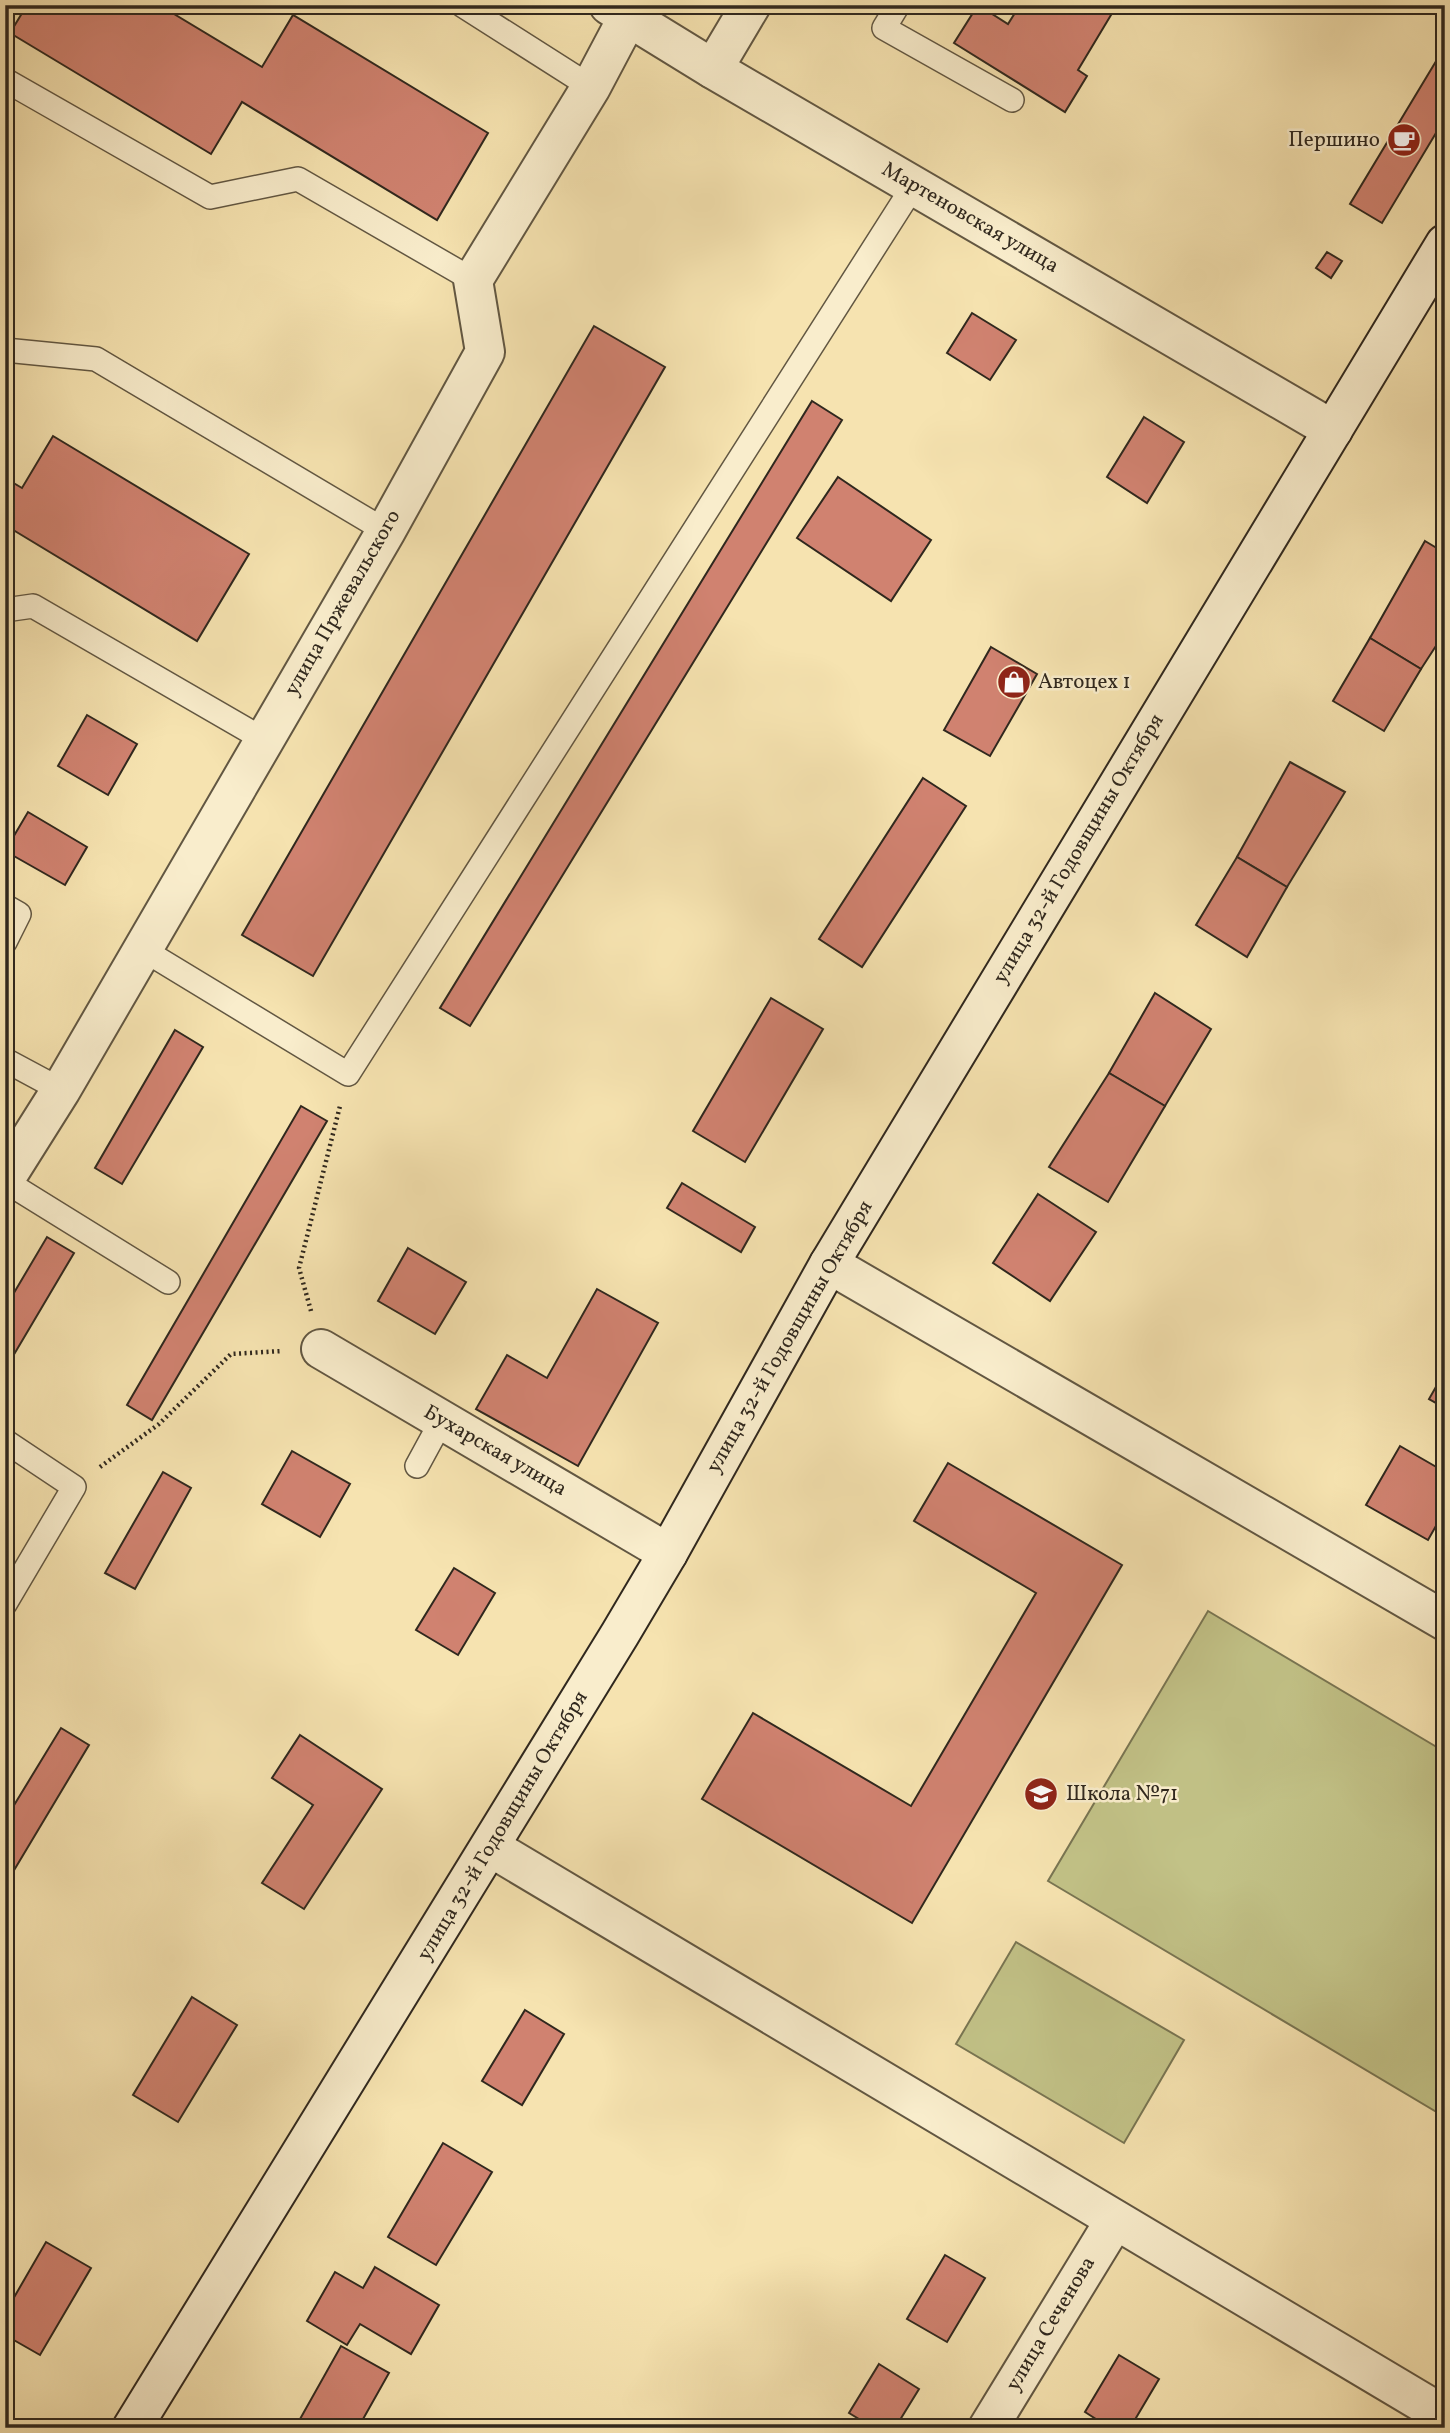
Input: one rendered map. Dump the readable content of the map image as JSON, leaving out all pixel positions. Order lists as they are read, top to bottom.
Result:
{
  "streets": {
    "street": [
      "Мартеновская улица",
      "улица Пржевальского",
      "улица 32-й Годовщины Октября",
      "Бухарская улица",
      "улица Сеченова"
    ]
  },
  "crossings": [
    ["Мартеновская улица", "улица 32-й Годовщины Октября"],
    ["улица 32-й Годовщины Октября", "Бухарская улица"]
  ],
  "places": {
    "cafe": ["Першино"],
    "shop": ["Автоцех 1"],
    "school or university": ["Школа №71"]
  }
}
